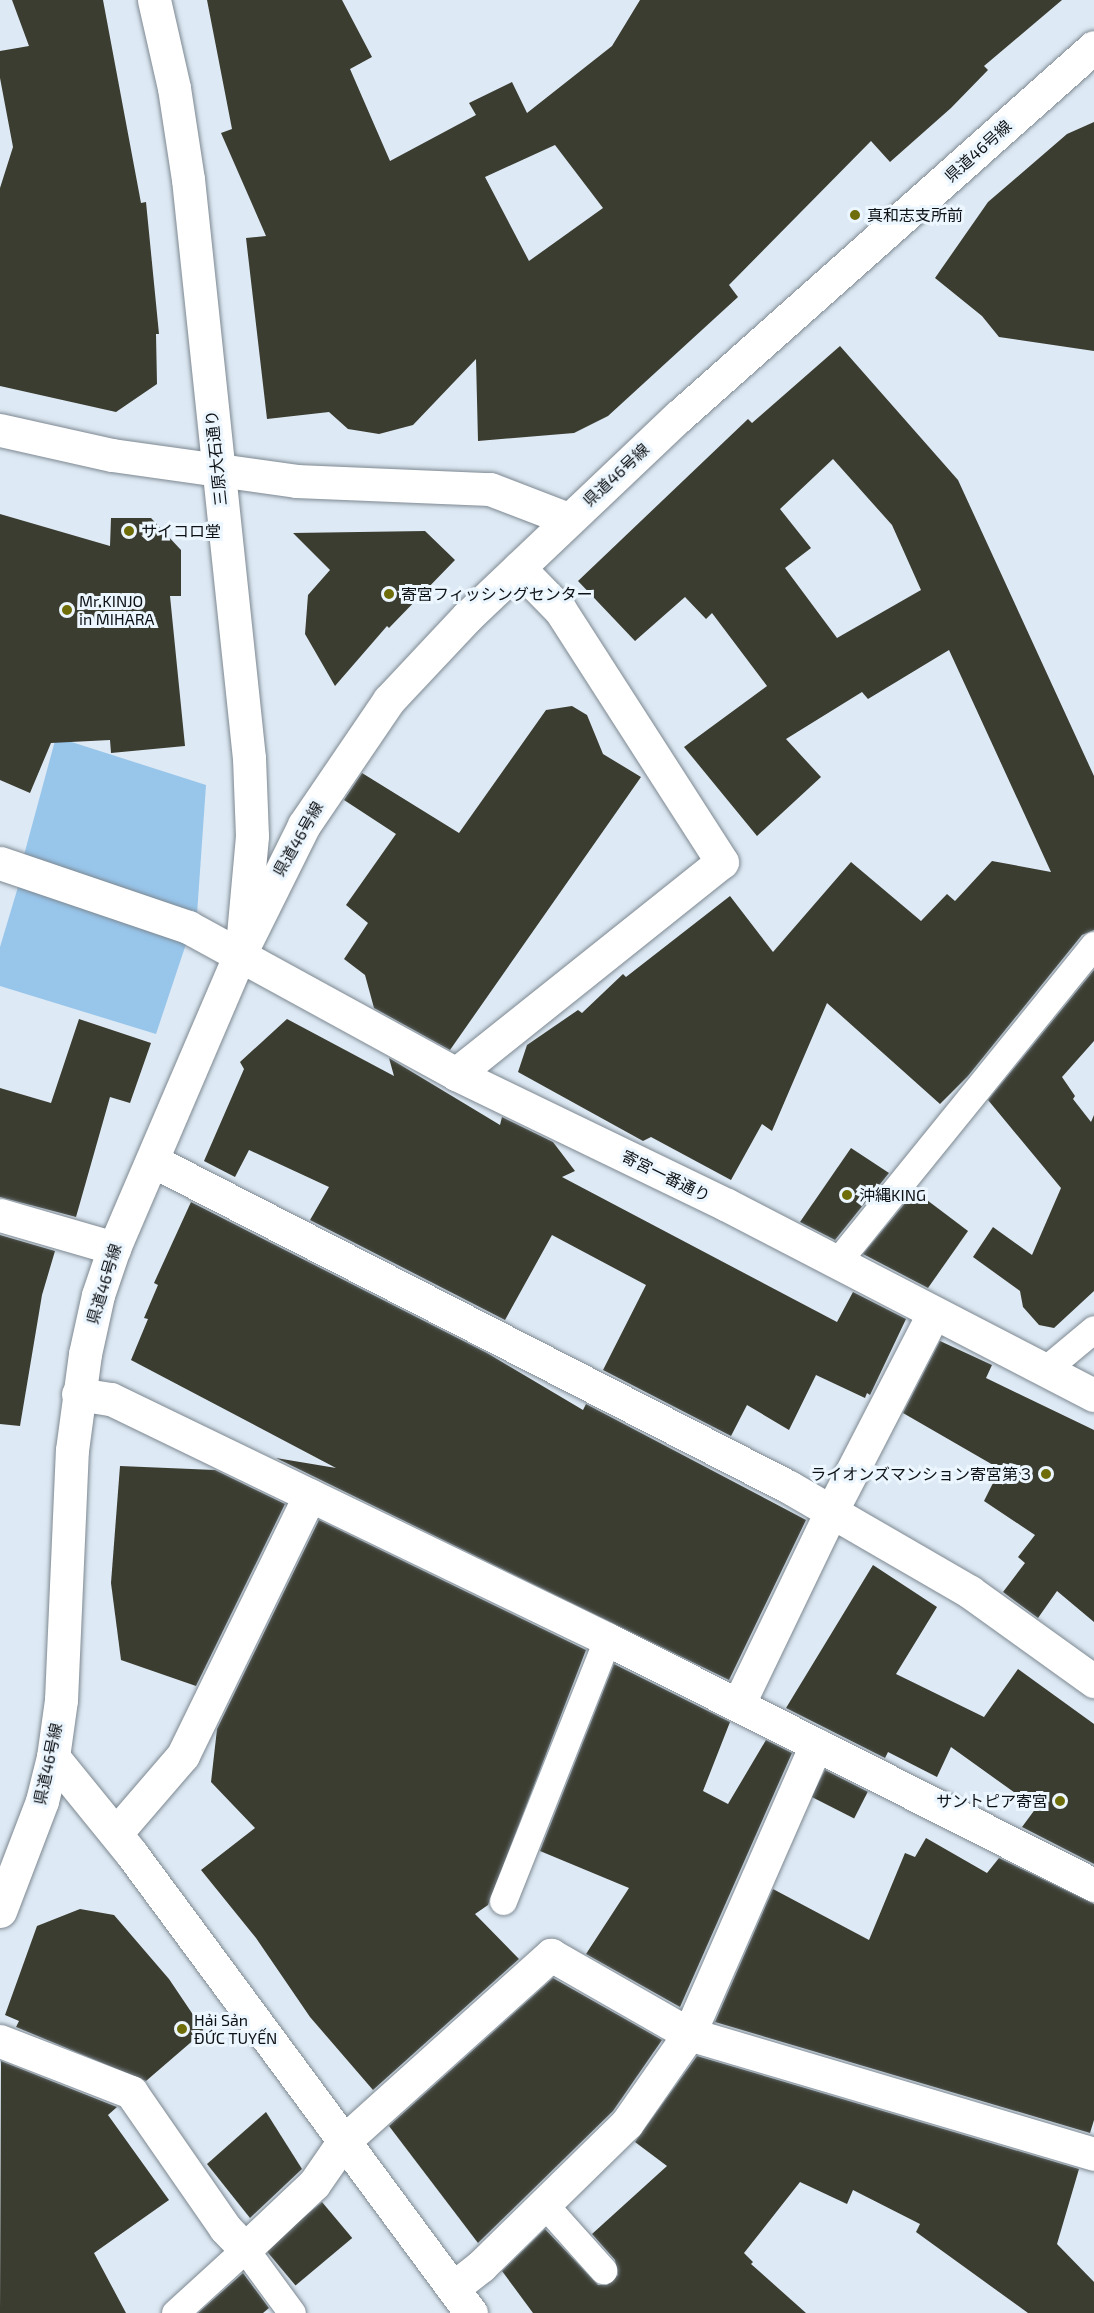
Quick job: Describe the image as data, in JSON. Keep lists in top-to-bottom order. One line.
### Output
{"streets":{"street":["県道46号線","三原大石通り","寄宮一番通り"]},"crossings":[["県道46号線","三原大石通り"],["県道46号線","寄宮一番通り"],["三原大石通り","寄宮一番通り"]],"places":["真和志支所前","サイコロ堂","寄宮フィッシングセンター","Mr.KINJO in MIHARA","沖縄KING","ライオンズマンション寄宮第３","サントピア寄宮","Hải Sản ĐỨC TUYẾN"]}
